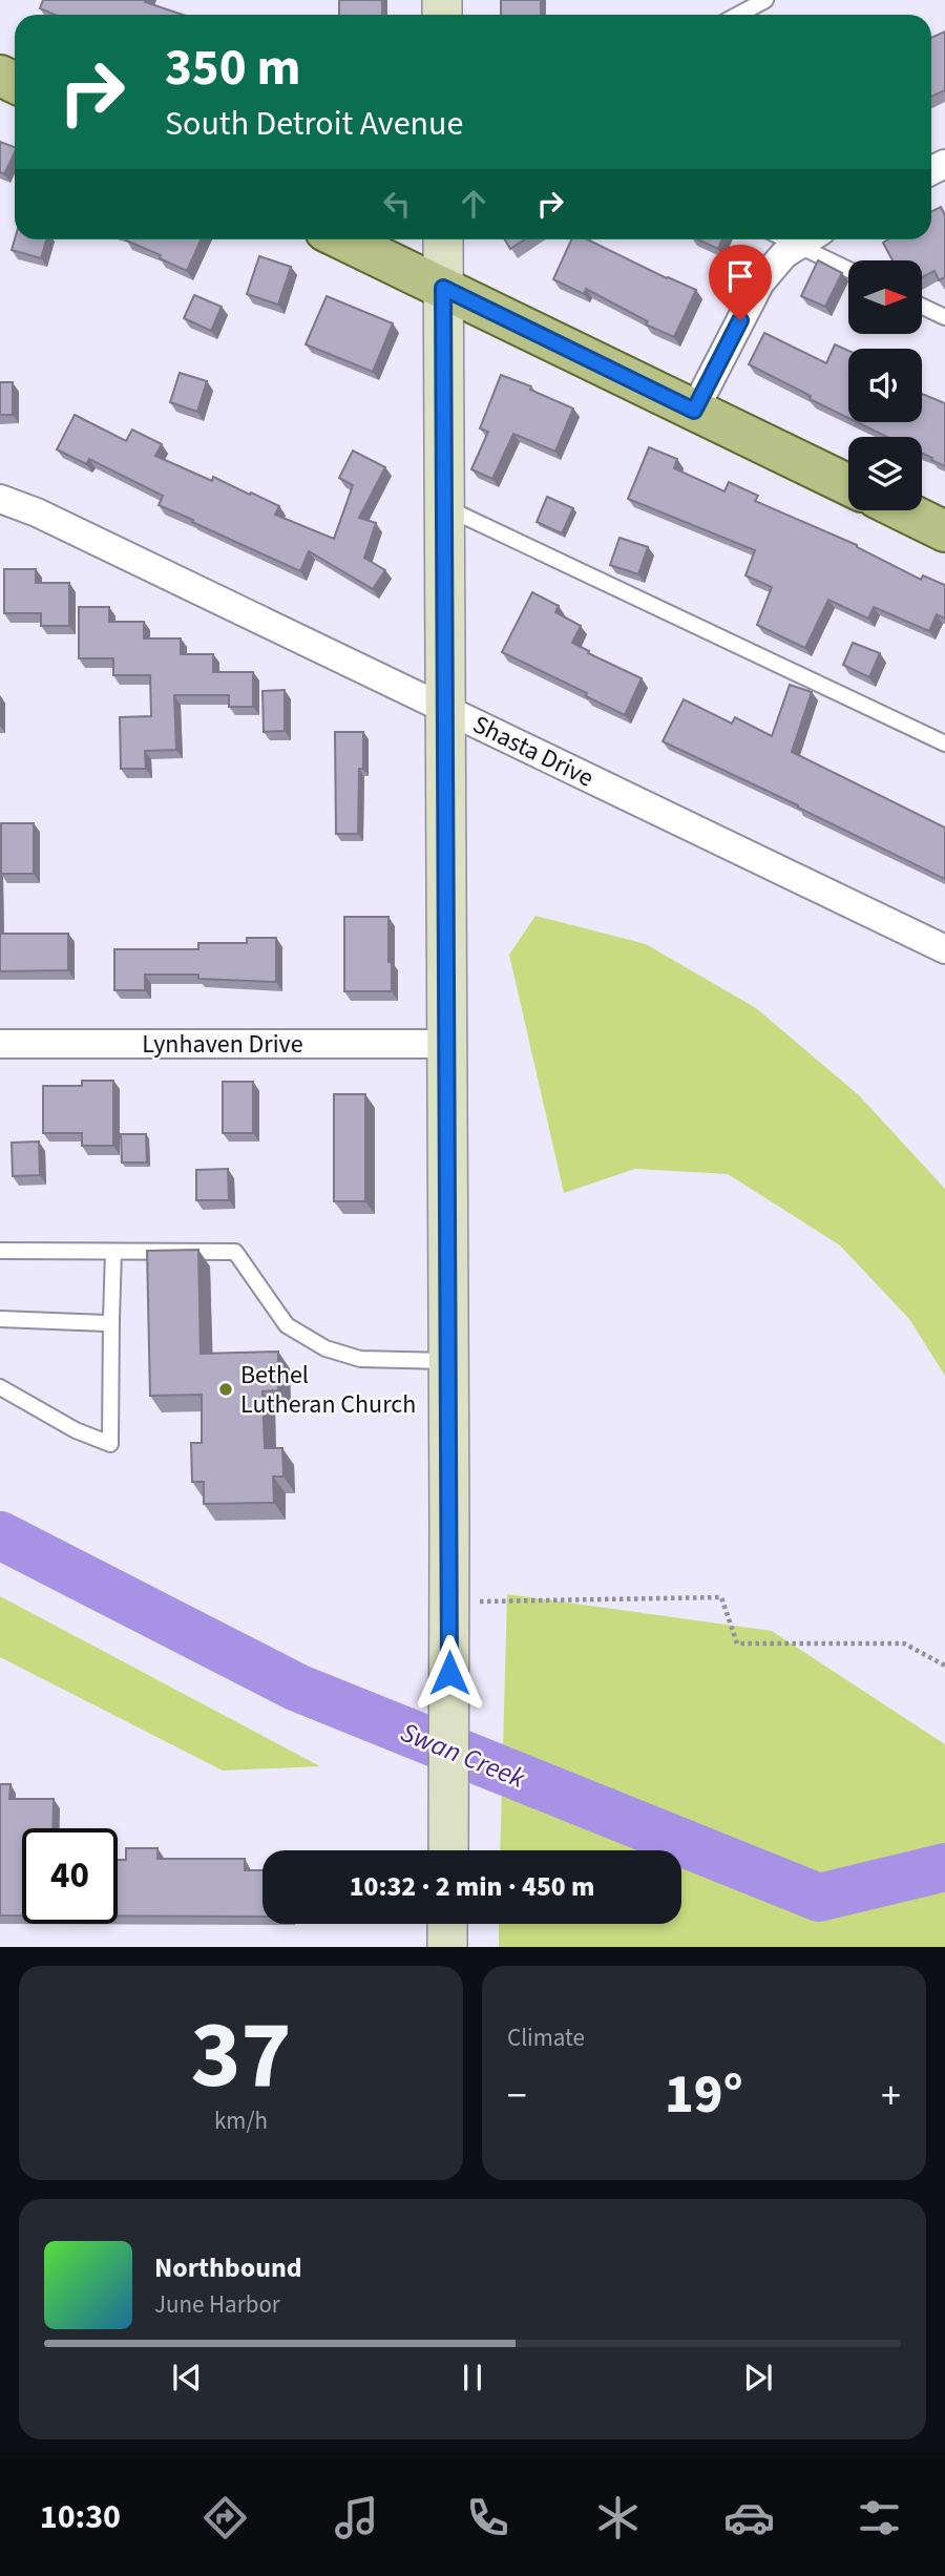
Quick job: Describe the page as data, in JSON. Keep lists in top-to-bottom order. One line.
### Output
{"streets":{"street":["Shasta Drive","Lynhaven Drive"]},"water":["Swan Creek"],"places":["Bethel Lutheran Church"],"north":"right","page":{"turn":["350 m","South Detroit Avenue"],"limit":"40","trip":"10:32 · 2 min · 450 m","tile":[["37","km/h"],"Climate"],"heat":["−","19°","+"],"song":["Northbound","June Harbor"],"tabs":"10:30"}}
